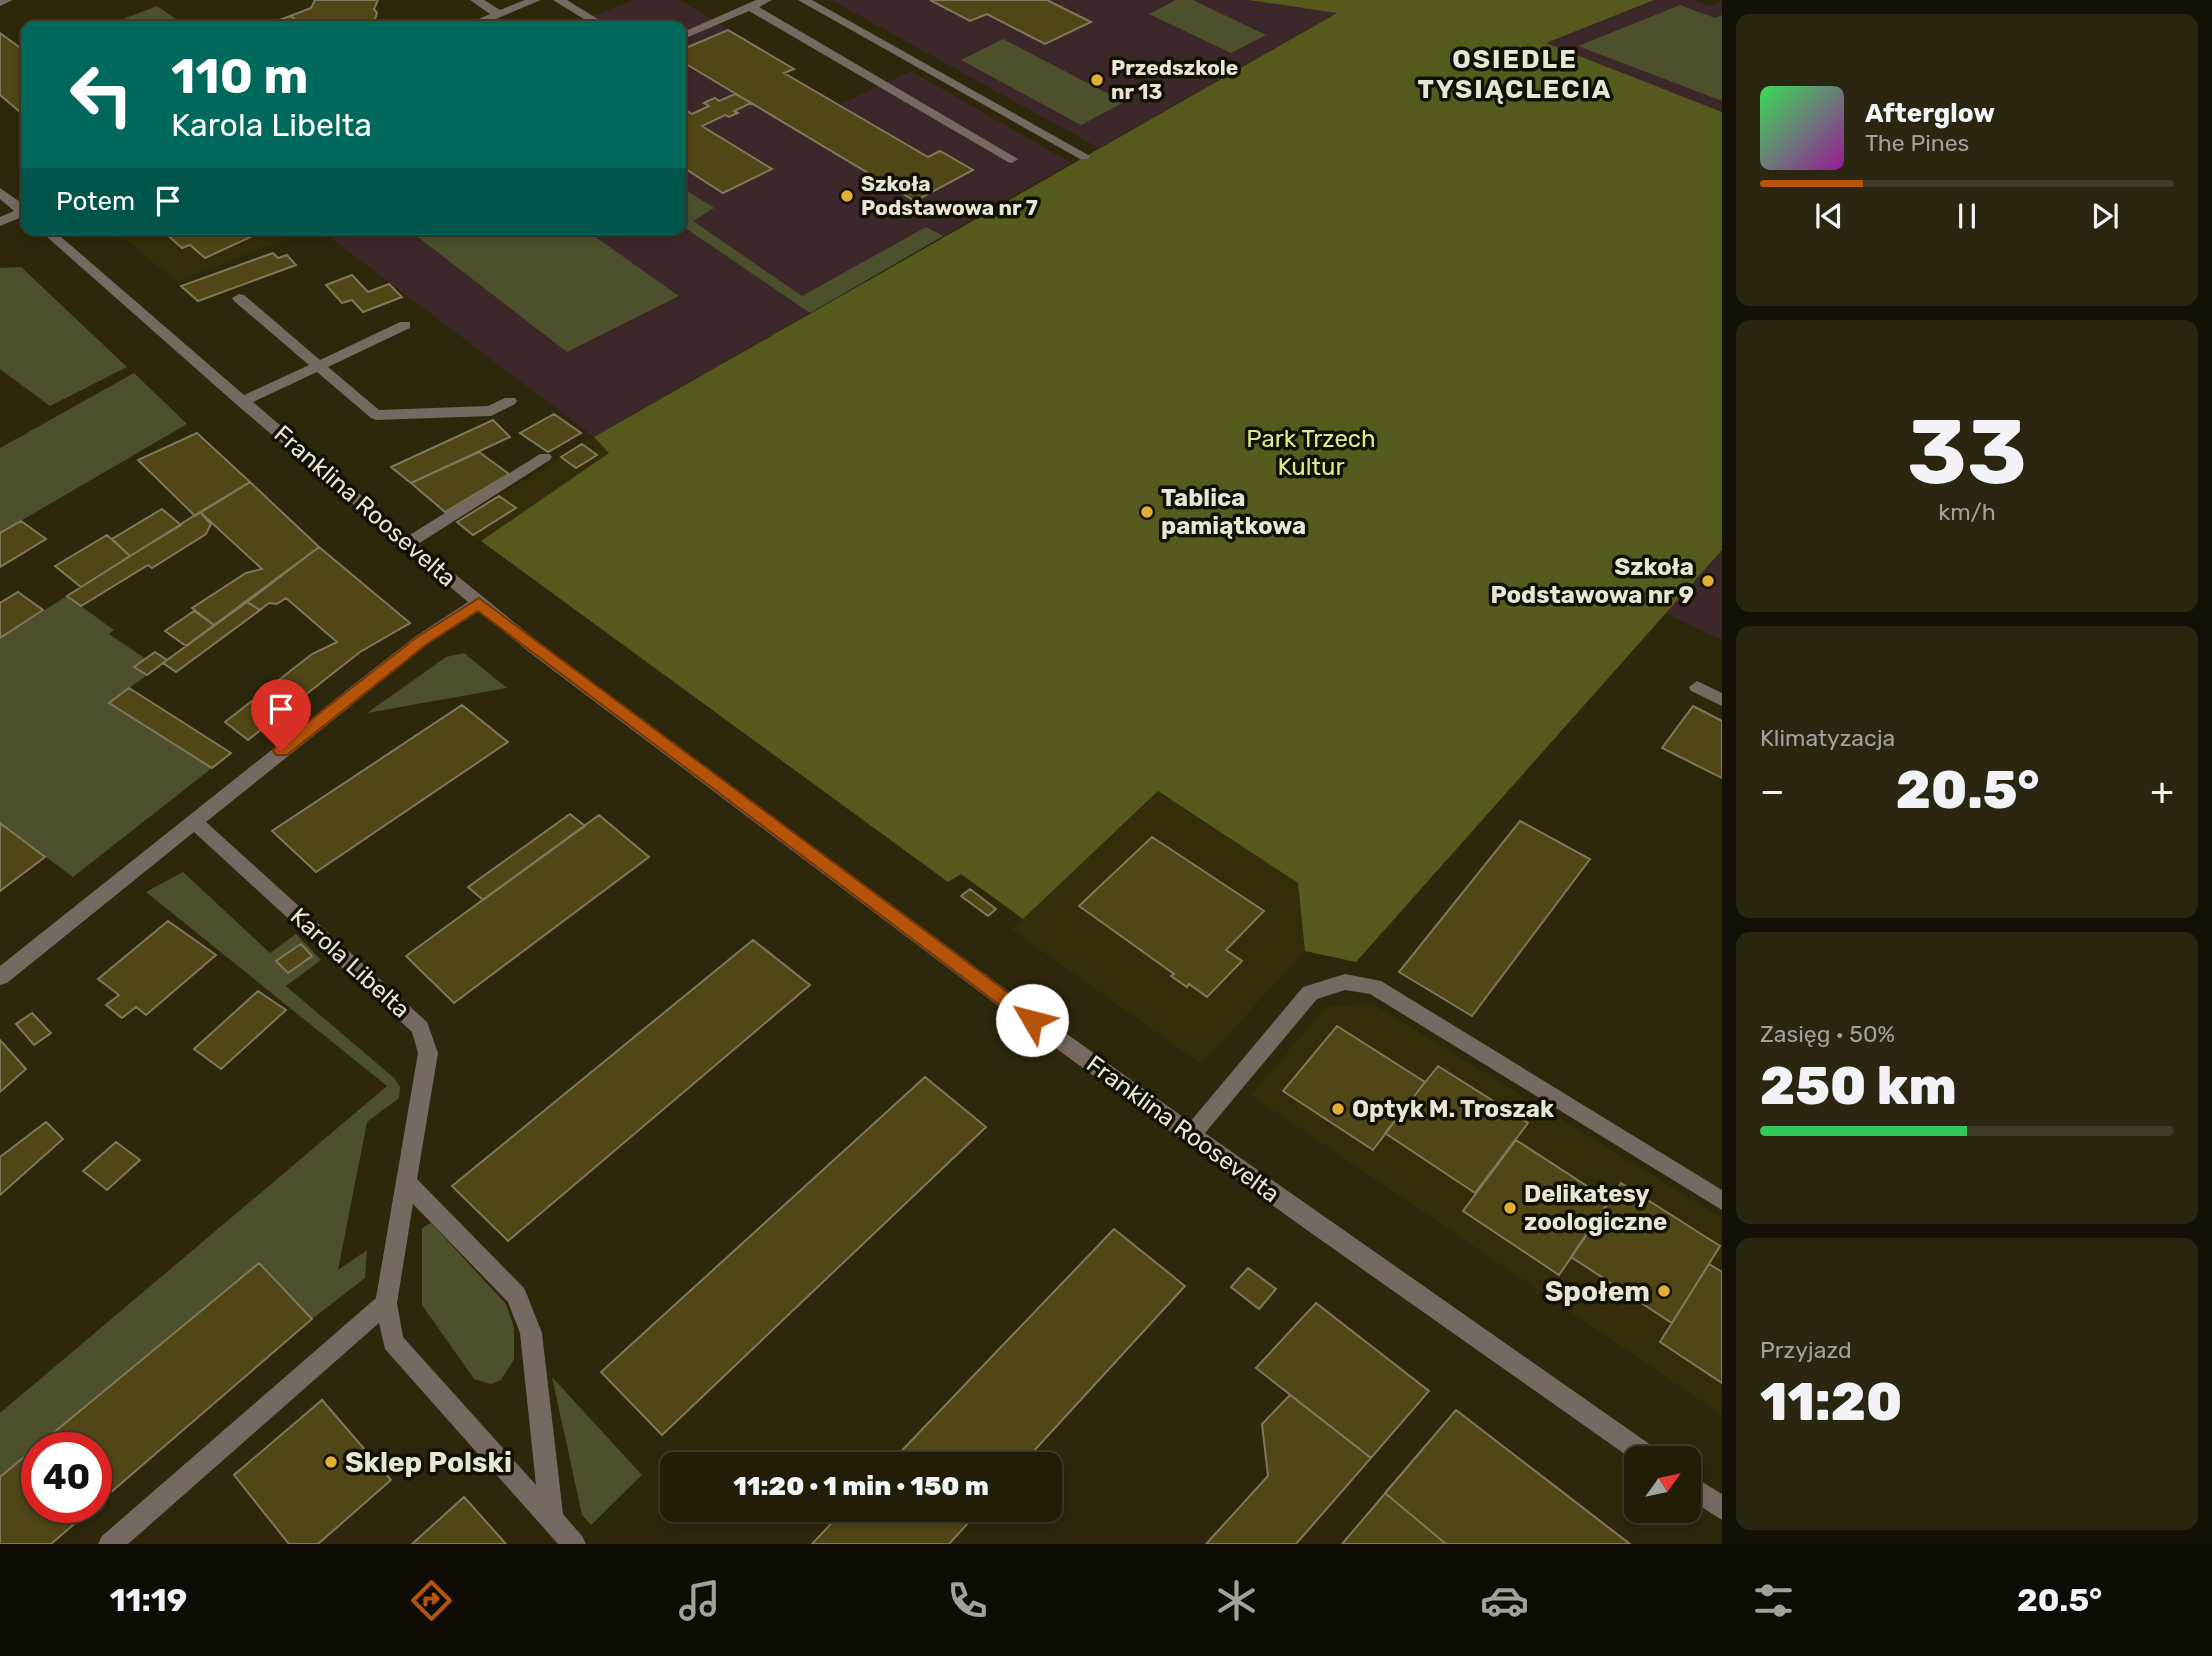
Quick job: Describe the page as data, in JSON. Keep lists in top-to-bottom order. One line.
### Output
{"streets":{"street":["Franklina Roosevelta","Karola Libelta"]},"districts":["OSIEDLE TYSIĄCLECIA"],"parks":["Park Trzech Kultur"],"places":["Przedszkole nr 13","Szkoła Podstawowa nr 7","Tablica pamiątkowa","Szkoła Podstawowa nr 9","Optyk M. Troszak","Delikatesy zoologiczne","Społem","Sklep Polski"],"north":"top right","page":{"turn":["110 m","Karola Libelta"],"song":["Afterglow","The Pines"],"then":"Potem","tile":[["33","km/h"],"Klimatyzacja",["Zasięg · 50%","250 km"],["Przyjazd","11:20"]],"heat":["−","20.5°","+"],"limit":"40","trip":"11:20 · 1 min · 150 m","tabs":["11:19","20.5°"]}}
